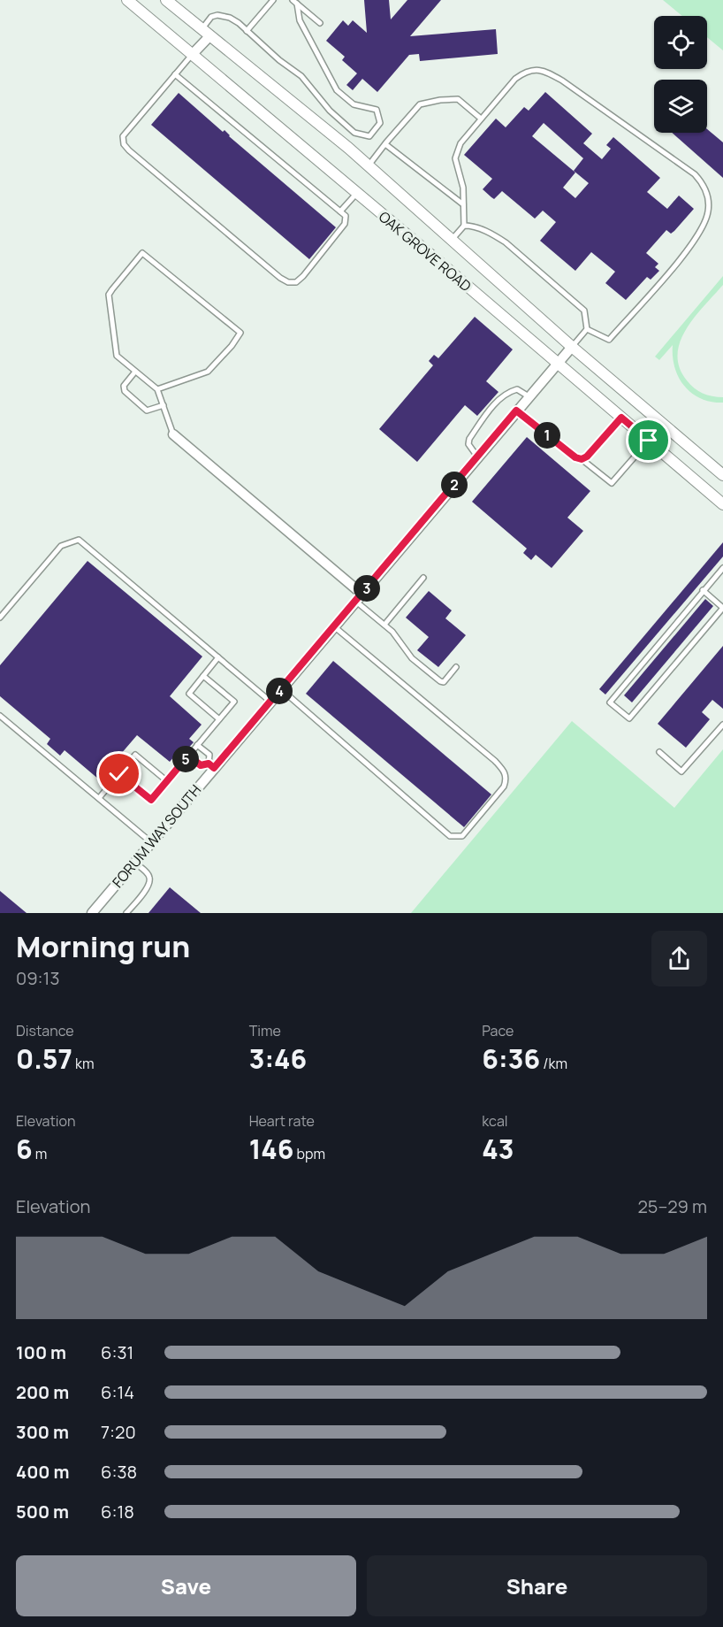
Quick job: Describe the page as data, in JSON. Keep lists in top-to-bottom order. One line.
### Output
{"streets":{"street":["OAK GROVE ROAD","FORUM WAY SOUTH"]},"crossings":[["OAK GROVE ROAD","FORUM WAY SOUTH"]],"page":{"pins":["1","2","3","4","5"],"heading":["Morning run","09:13"],"stats":[["Distance","0.57 km"],["Time","3:46"],["Pace","6:36 /km"],["Elevation","6 m"],["Heart rate","146 bpm"],["kcal","43"]],"chart":["Elevation","25–29 m"],"list":[{"name":"100 m","note":"6:31"},{"name":"200 m","note":"6:14"},{"name":"300 m","note":"7:20"},{"name":"400 m","note":"6:38"},{"name":"500 m","note":"6:18"}],"buttons":["Save","Share"]}}
